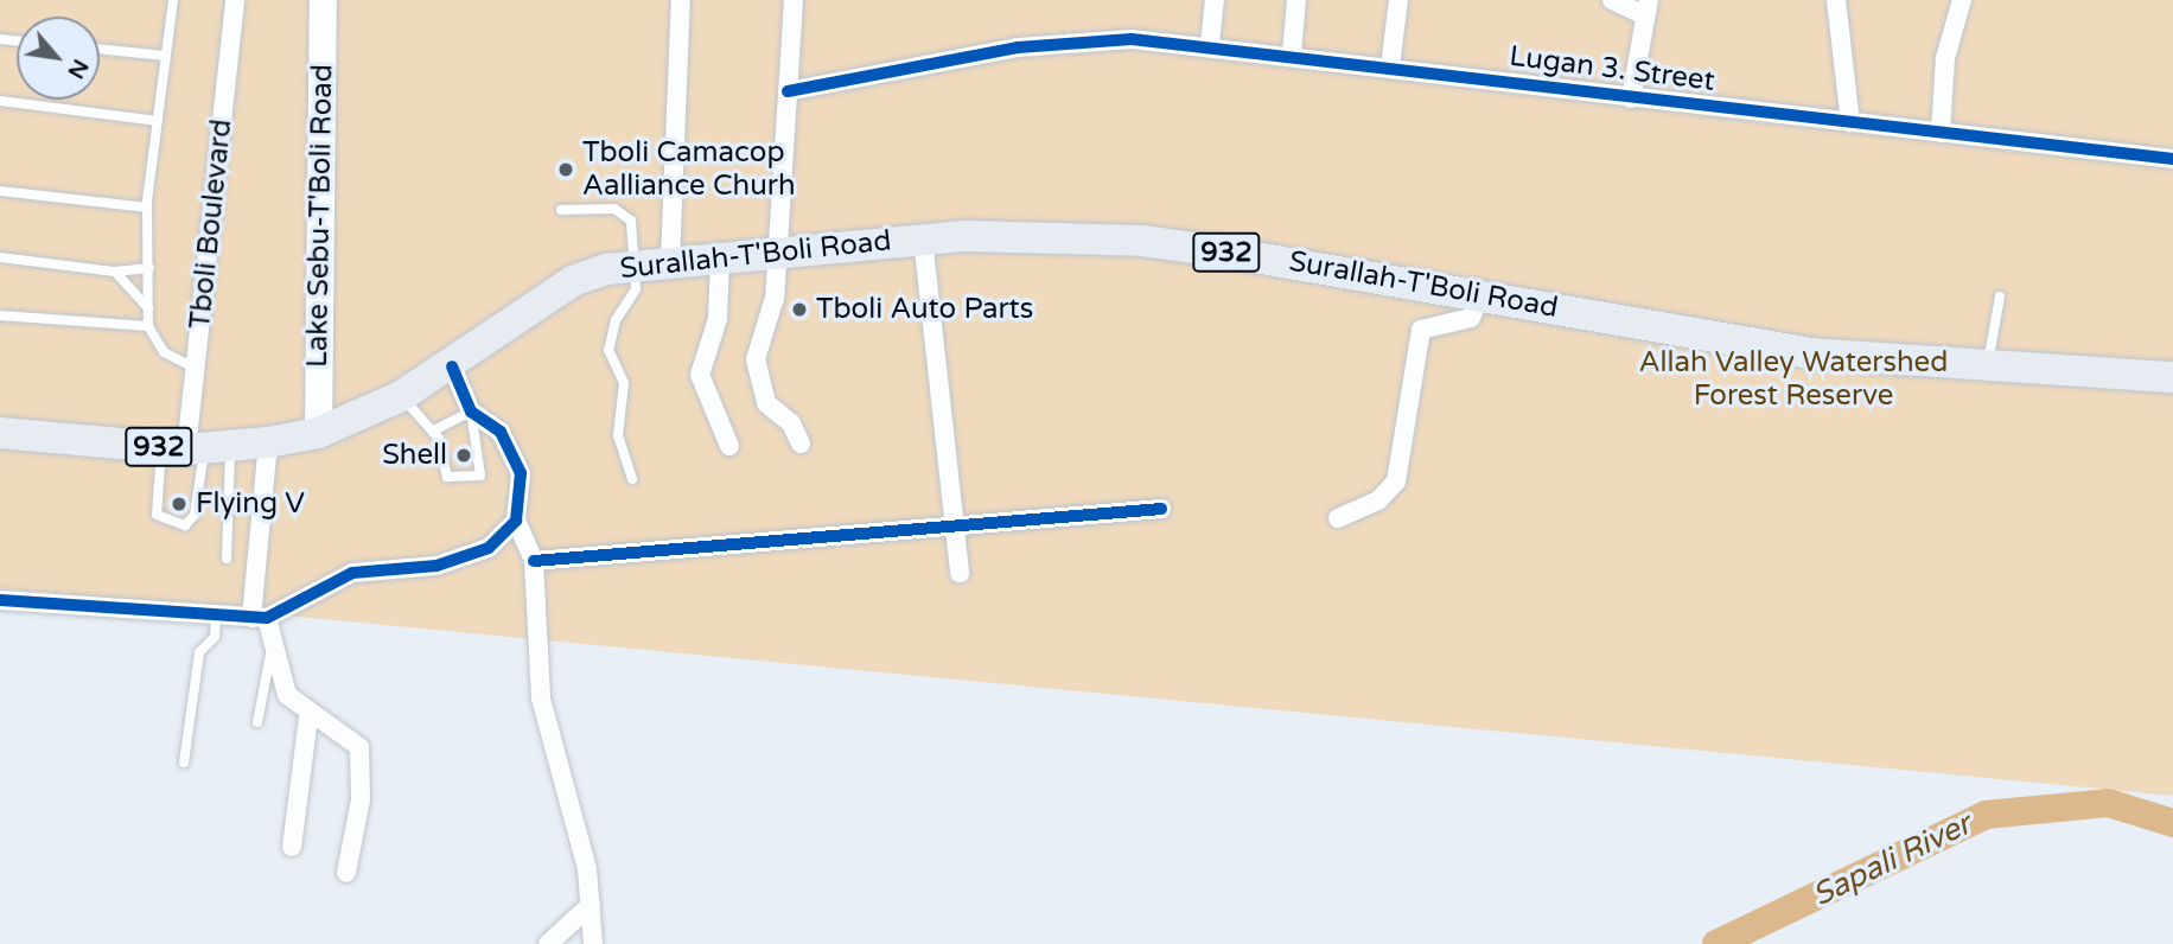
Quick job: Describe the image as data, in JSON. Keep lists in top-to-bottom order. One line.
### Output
{"streets":{"main road":["Lake Sebu-T'Boli Road","932","Surallah-T'Boli Road"],"street":["Lugan 3. Street","Tboli Boulevard"]},"crossings":[["Lake Sebu-T'Boli Road","932"],["Lake Sebu-T'Boli Road","Surallah-T'Boli Road"],["Tboli Boulevard","932"],["932","Surallah-T'Boli Road"]],"water":["Sapali River"],"parks":["Allah Valley Watershed Forest Reserve"],"places":["Tboli Camacop Aalliance Churh","Tboli Auto Parts","Shell","Flying V"],"north":"bottom right"}
